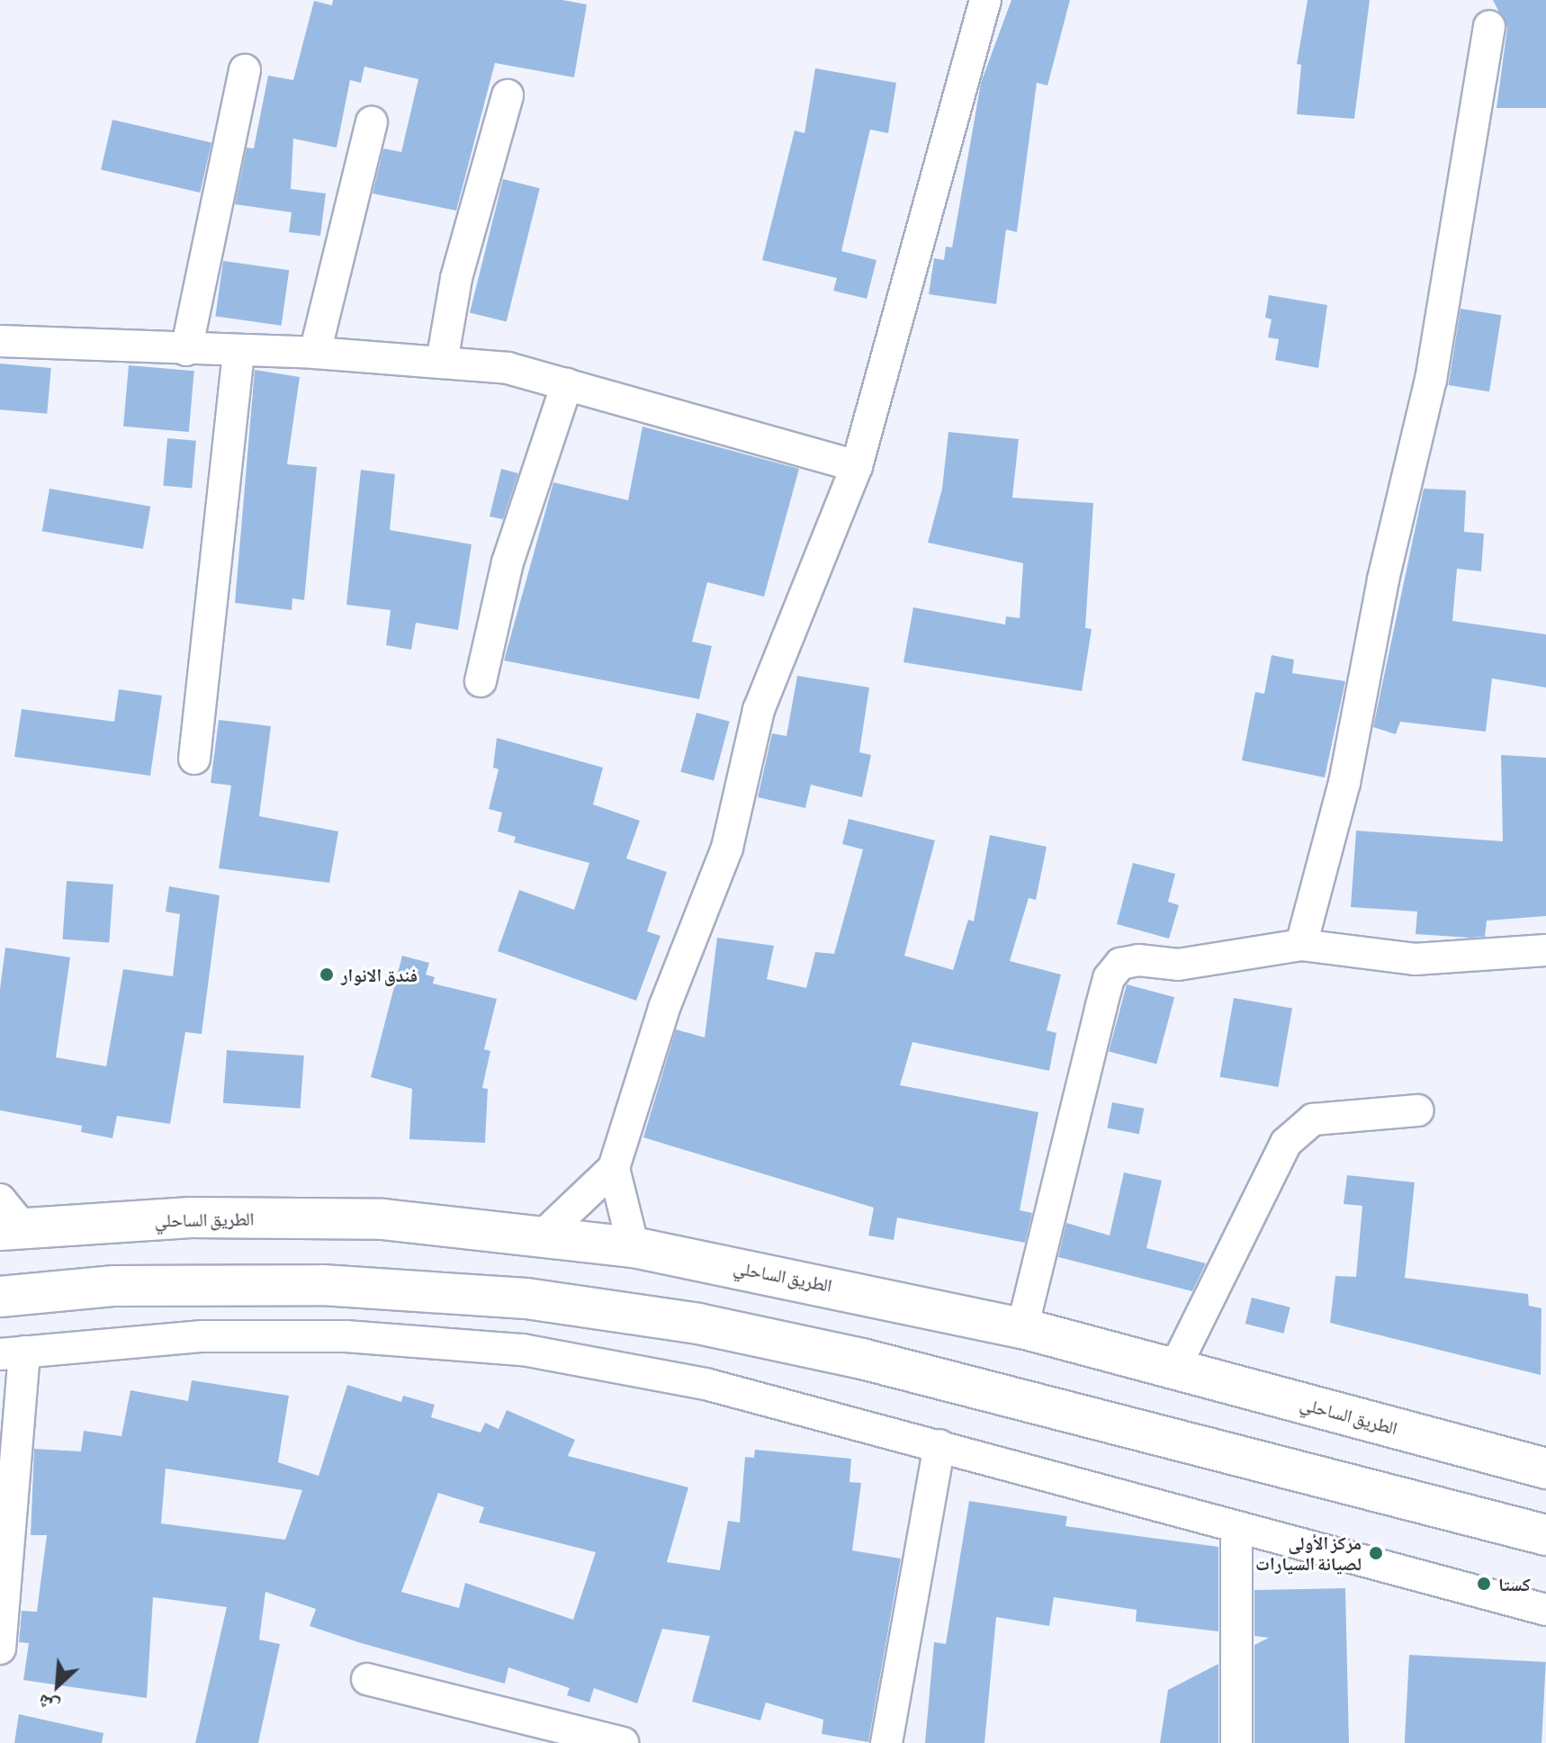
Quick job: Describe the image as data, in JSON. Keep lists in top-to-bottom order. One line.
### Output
{"streets":{"highway":["الطريق الساحلي"]},"places":["فندق الانوار","مركز الأولى لصيانة السيارات","كستا"],"north":"bottom left"}
